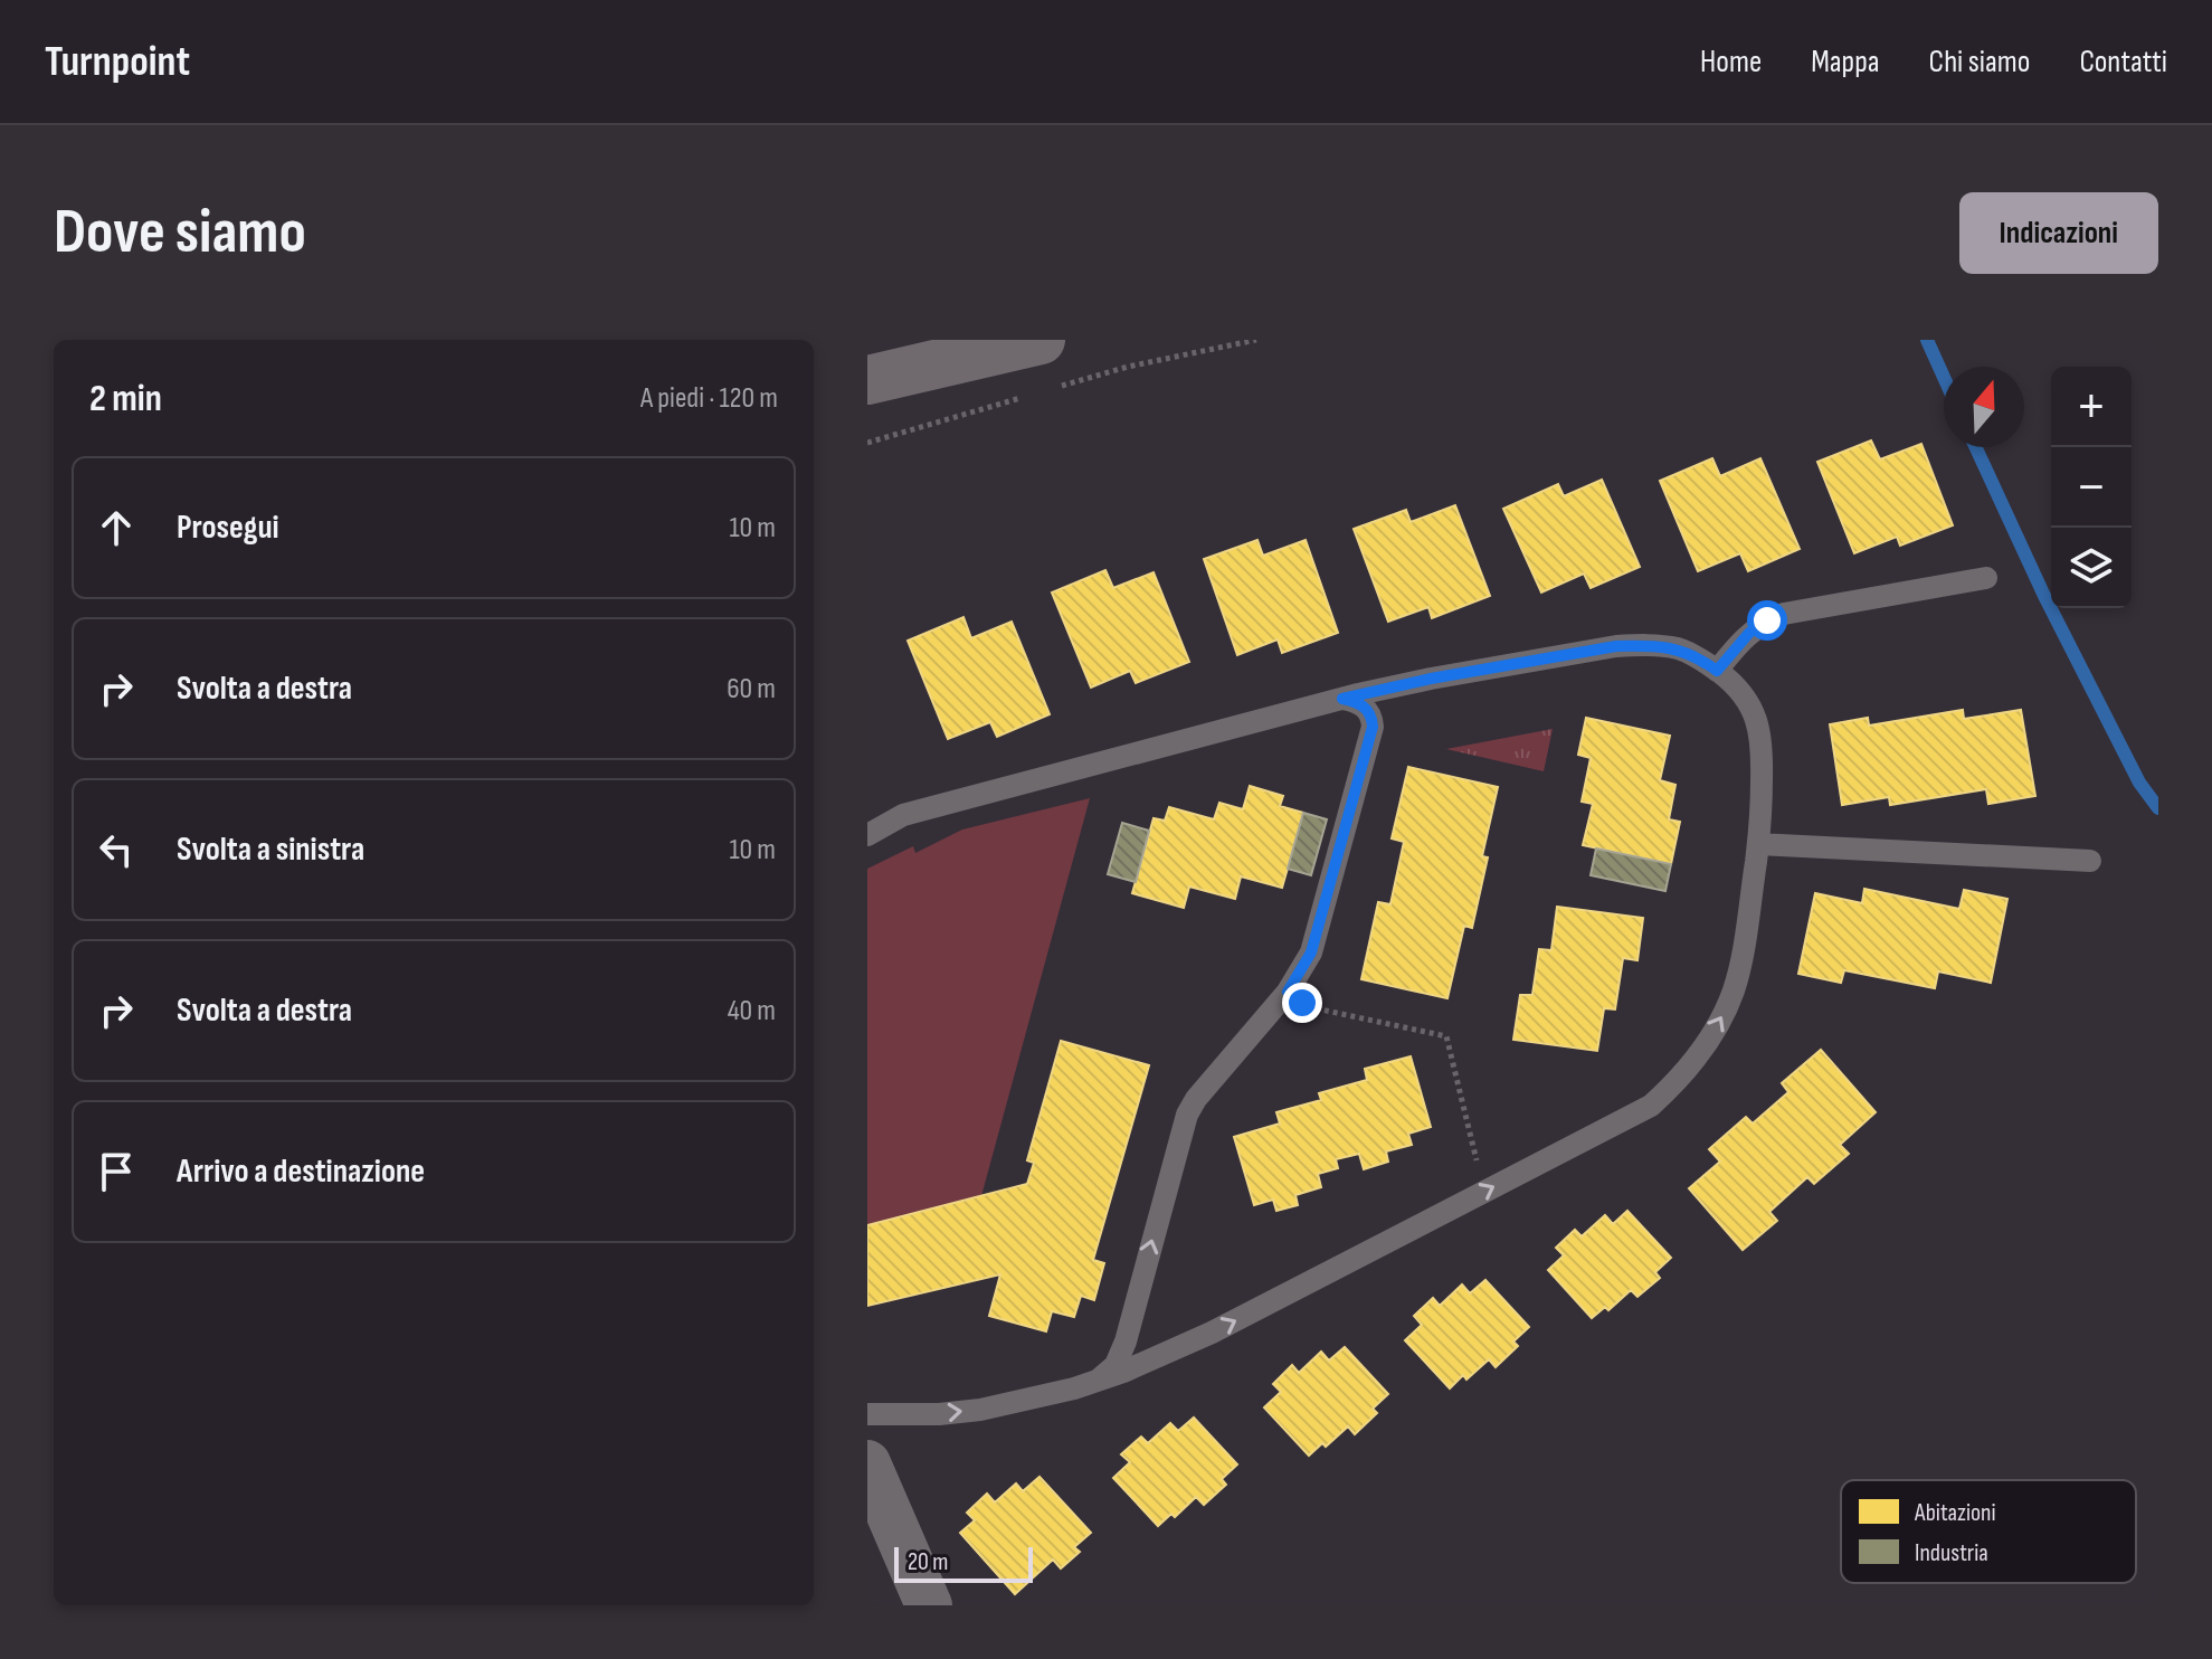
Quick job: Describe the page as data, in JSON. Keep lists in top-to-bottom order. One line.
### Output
{"legend":["Abitazioni","Industria"],"scale_bar":"20 m","north":"top","page":{"header":"Turnpoint","nav":["Home","Mappa","Chi siamo","Contatti"],"buttons":"Indicazioni","title":"Dove siamo","heading":["2 min","A piedi · 120 m"],"map_buttons":["+","−"],"list":[["Prosegui","10 m"],["Svolta a destra","60 m"],["Svolta a sinistra","10 m"],["Svolta a destra","40 m"],"Arrivo a destinazione"],"scale":"20 m"}}
